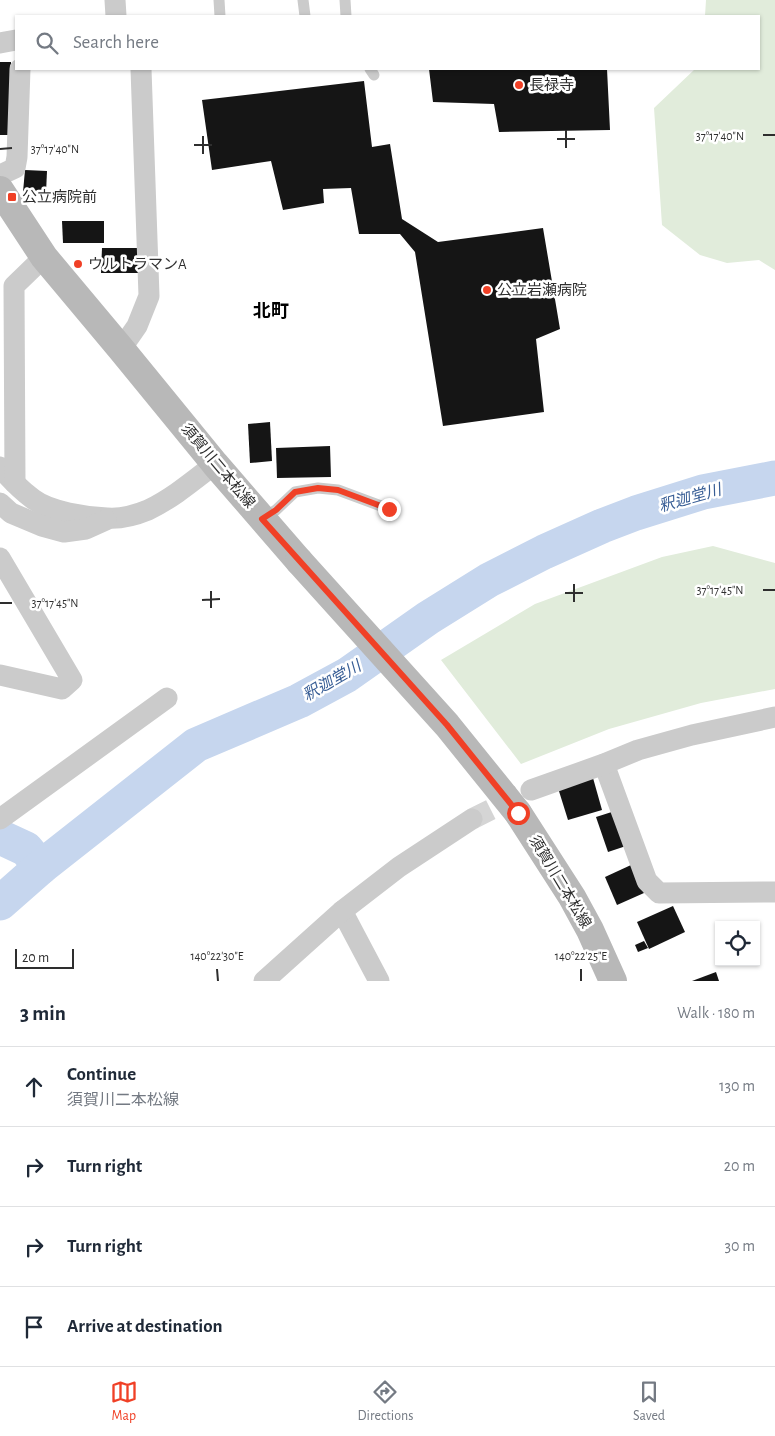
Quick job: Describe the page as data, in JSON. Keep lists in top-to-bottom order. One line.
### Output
{"streets":{"main road":["須賀川二本松線"]},"districts":["北町"],"water":["釈迦堂川"],"places":{"other":["長禄寺","ウルトラマンA","公立岩瀬病院"],"transit":["公立病院前"]},"scale_bar":"20 m","page":{"search":"Search here","scale":"20 m","heading":["3 min","Walk · 180 m"],"list":[["Continue","須賀川二本松線","130 m"],["Turn right","20 m"],["Turn right","30 m"],"Arrive at destination"],"nav":["Map","Directions","Saved"]},"coordinates":["37°17'40\"N","37°17'45\"N","140°22'30\"E","140°22'25\"E"]}
